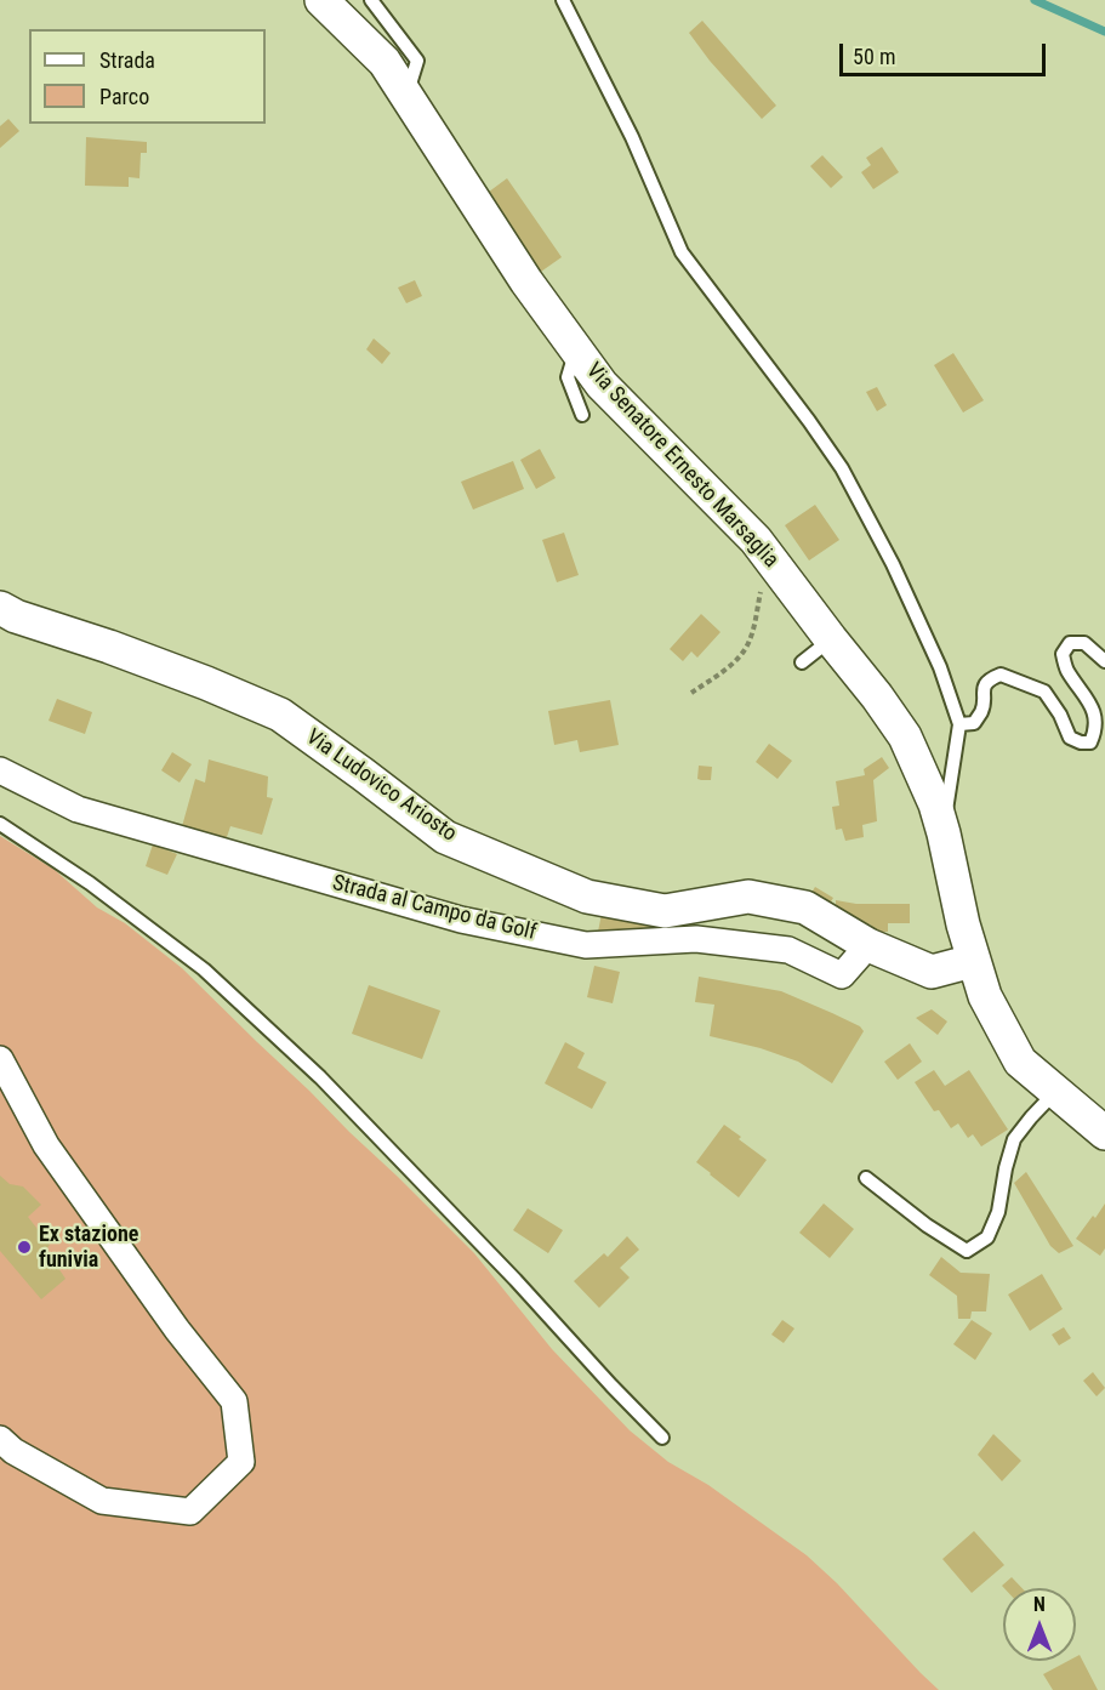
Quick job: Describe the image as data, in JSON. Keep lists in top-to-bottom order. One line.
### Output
{"streets":{"street":["Via Senatore Ernesto Marsaglia","Via Ludovico Ariosto","Strada al Campo da Golf"]},"crossings":[["Via Senatore Ernesto Marsaglia","Via Ludovico Ariosto"],["Via Ludovico Ariosto","Strada al Campo da Golf"]],"places":["Ex stazione funivia"],"legend":["Strada","Parco"],"scale_bar":"50 m","north":"top"}
